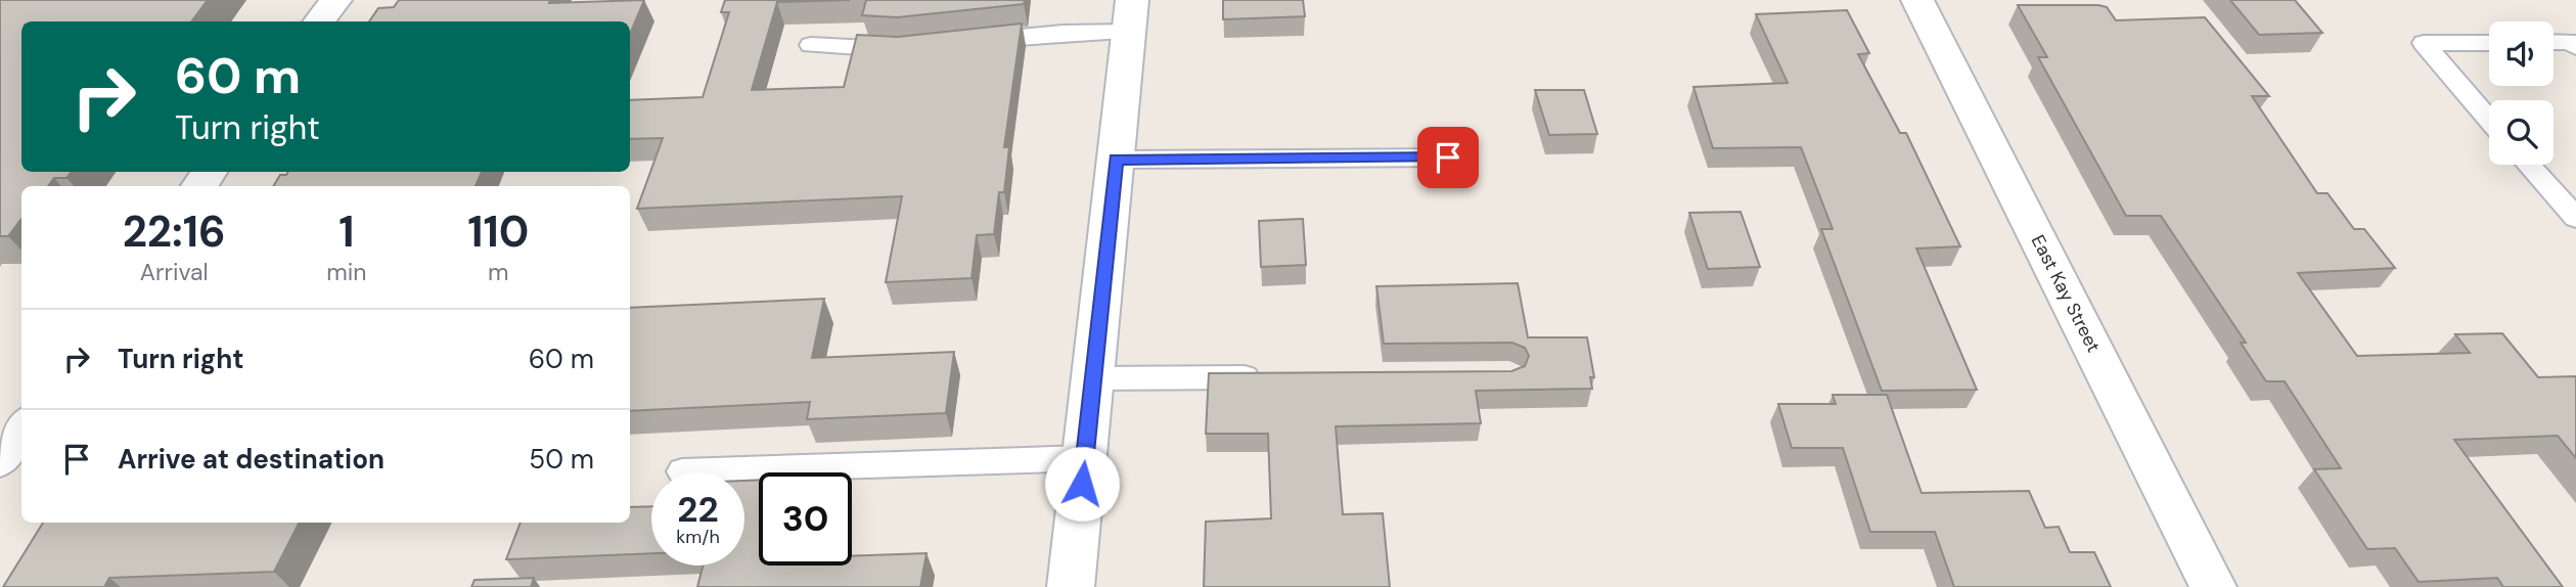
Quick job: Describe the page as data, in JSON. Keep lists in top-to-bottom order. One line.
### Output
{"streets":{"street":["East Kay Street"]},"page":{"turn":["60 m","Turn right"],"eta":["22:16","Arrival","1","min","110","m"],"list":[{"name":"Turn right","value":"60 m"},{"name":"Arrive at destination","value":"50 m"}],"speed":"22 km/h","limit":"30"}}
